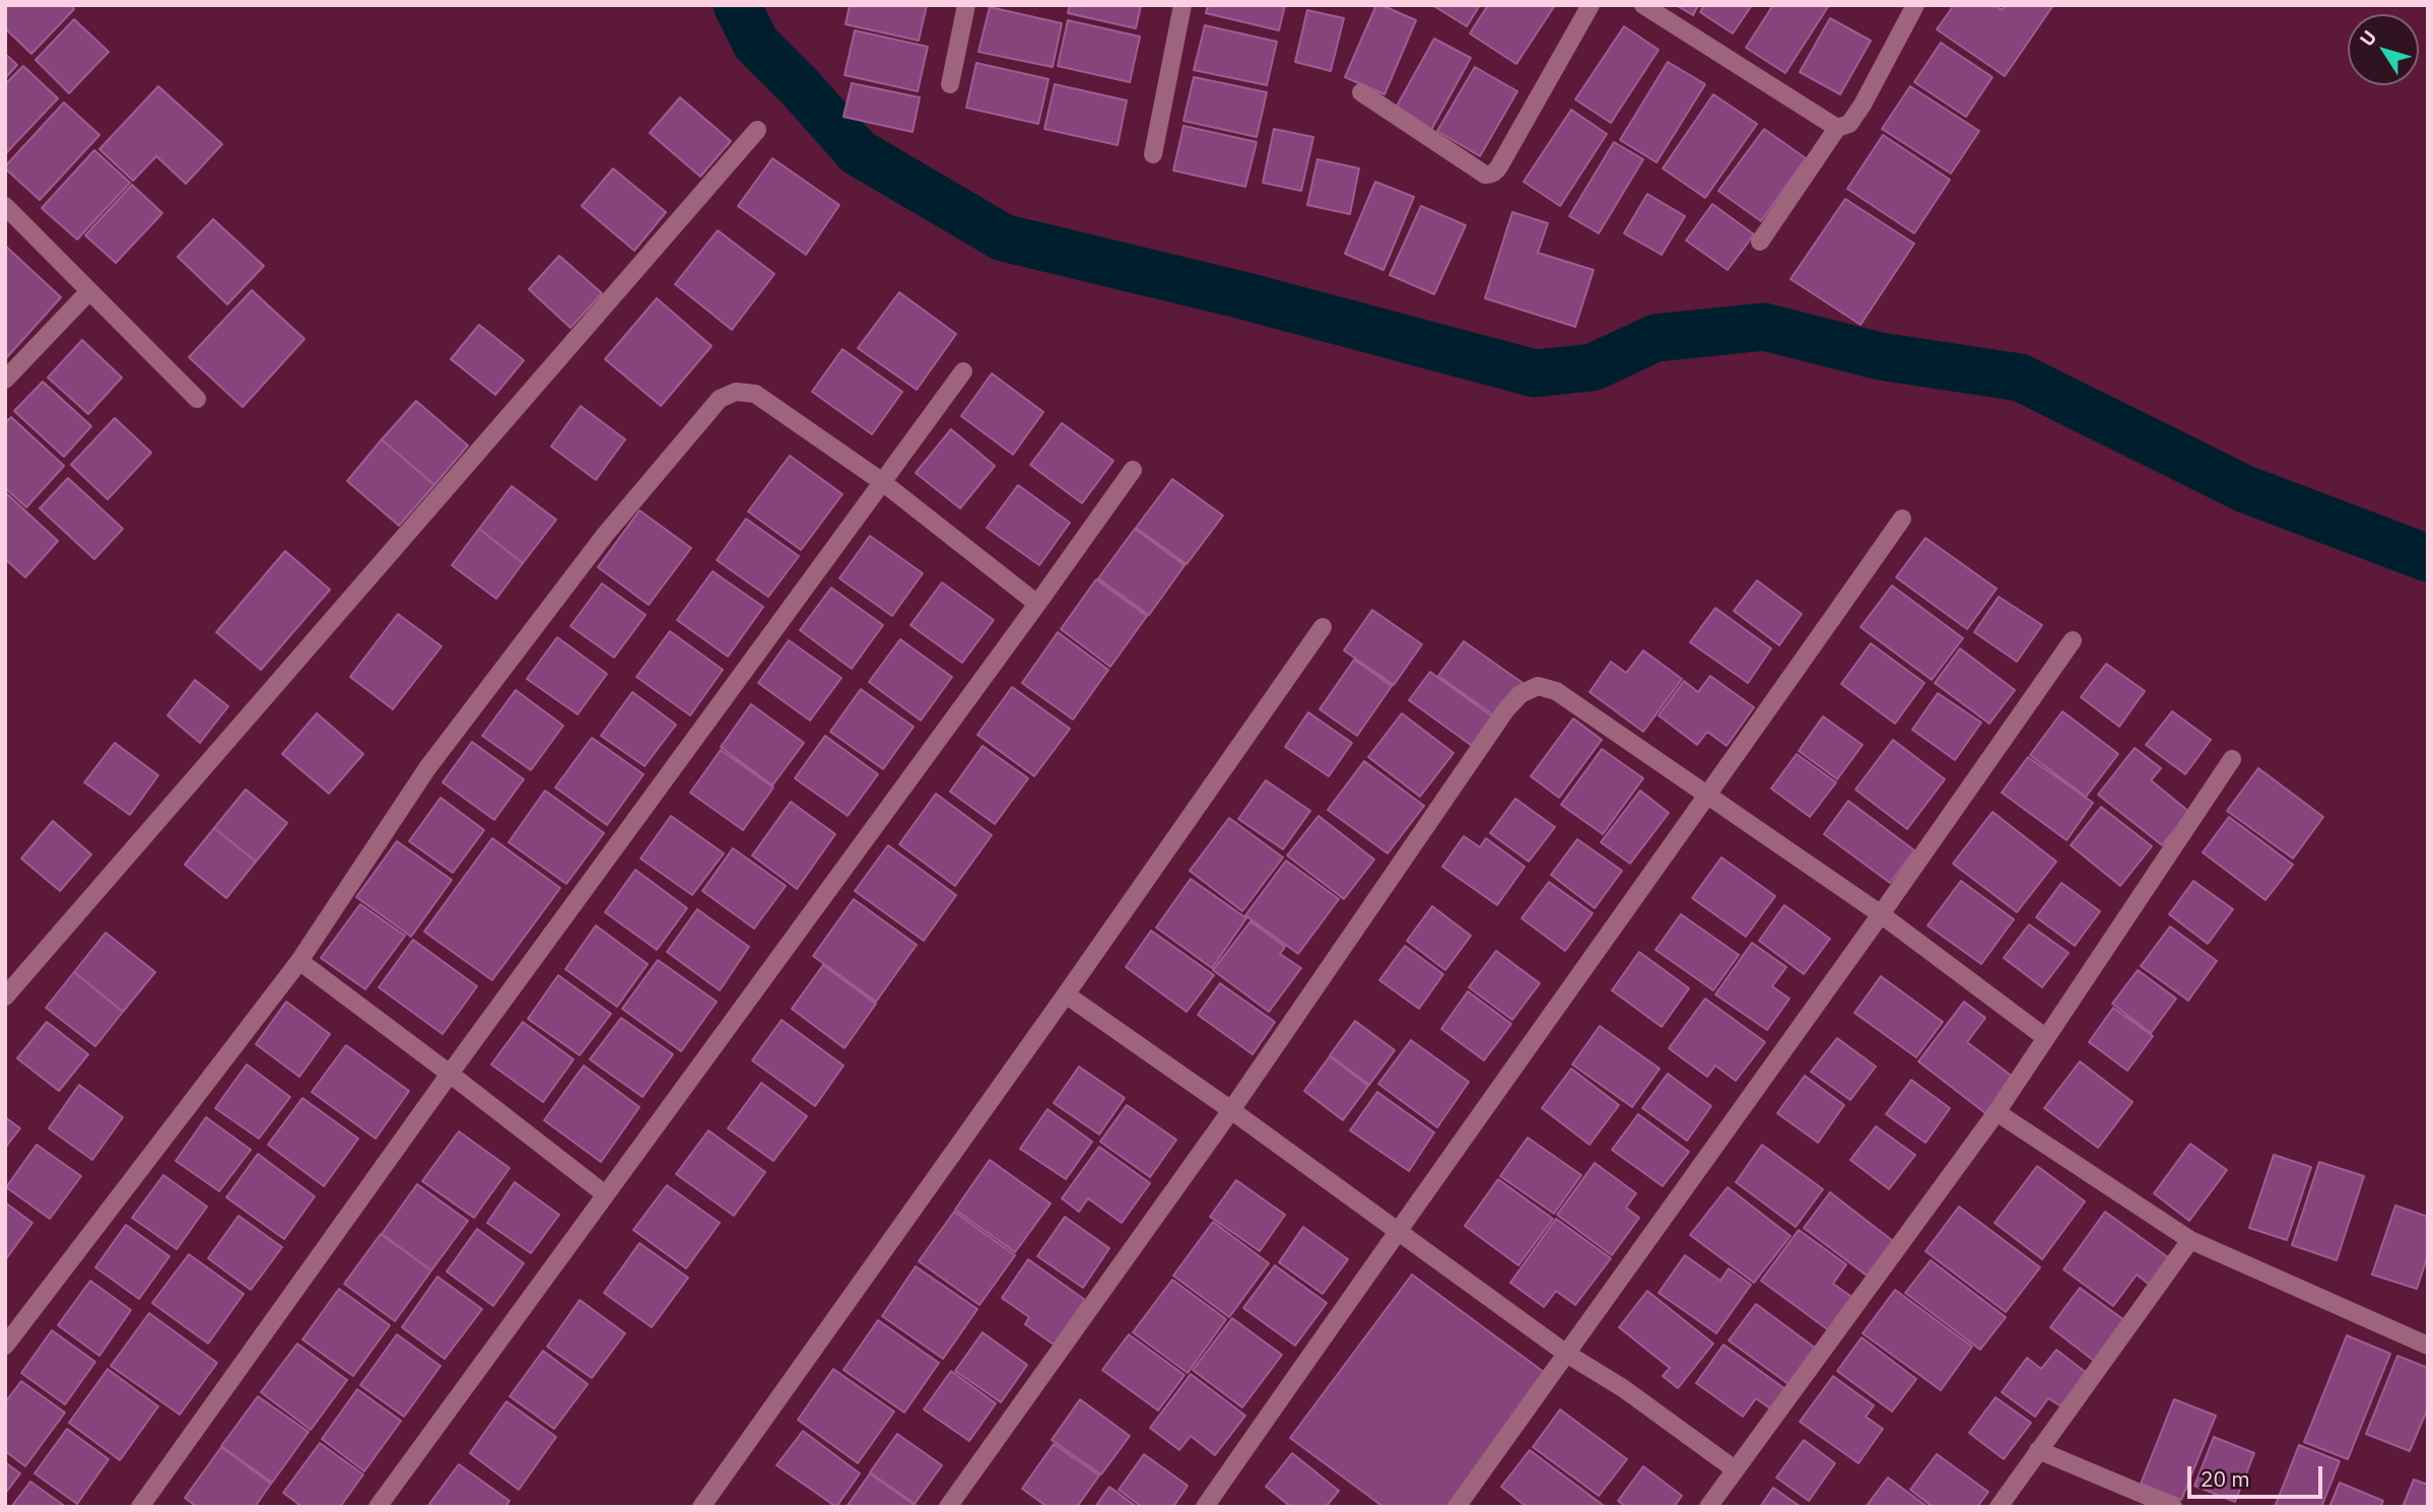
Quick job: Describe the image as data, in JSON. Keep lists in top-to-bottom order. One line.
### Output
{"scale_bar":"20 m","north":"top left"}
